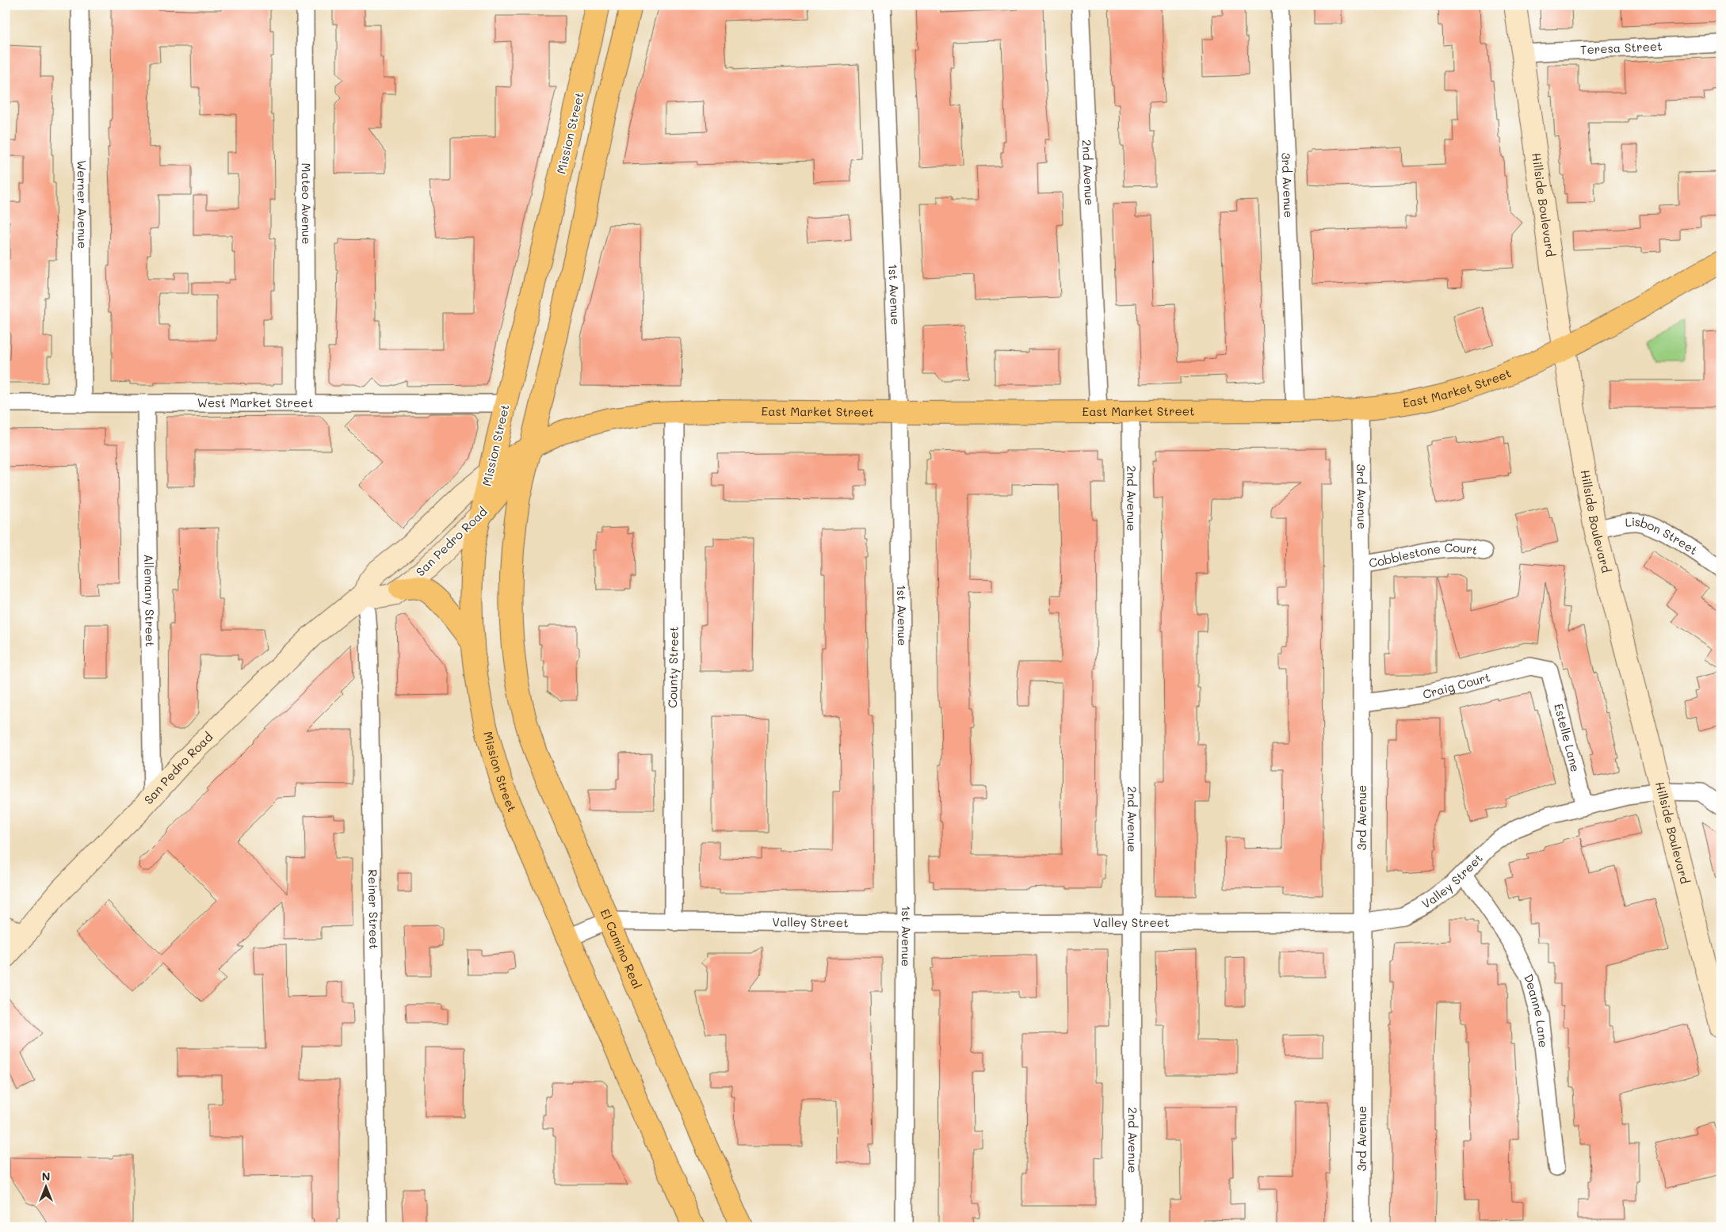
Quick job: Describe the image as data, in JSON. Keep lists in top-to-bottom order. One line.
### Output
{"streets":{"main road":["Mission Street","Hillside Boulevard","East Market Street","San Pedro Road","El Camino Real"],"street":["Teresa Street","2nd Avenue","3rd Avenue","Mateo Avenue","Werner Avenue","1st Avenue","West Market Street","Lisbon Street","Cobblestone Court","Allemany Street","County Street","Craig Court","Estelle Lane","Valley Street","Reiner Street","Deanne Lane"]},"crossings":[["Teresa Street","Hillside Boulevard"],["Mission Street","West Market Street"],["Mission Street","San Pedro Road"],["Mission Street","Valley Street"],["2nd Avenue","East Market Street"],["2nd Avenue","Valley Street"],["3rd Avenue","East Market Street"],["3rd Avenue","Cobblestone Court"],["3rd Avenue","Craig Court"],["3rd Avenue","Valley Street"],["Mateo Avenue","West Market Street"],["Werner Avenue","West Market Street"],["Hillside Boulevard","East Market Street"],["Hillside Boulevard","Lisbon Street"],["Hillside Boulevard","Valley Street"],["1st Avenue","East Market Street"],["1st Avenue","Valley Street"],["East Market Street","San Pedro Road"],["East Market Street","County Street"],["East Market Street","El Camino Real"],["West Market Street","Allemany Street"],["San Pedro Road","Allemany Street"],["San Pedro Road","Reiner Street"],["San Pedro Road","El Camino Real"],["County Street","Valley Street"],["Craig Court","Estelle Lane"],["Estelle Lane","Valley Street"],["Valley Street","El Camino Real"],["Valley Street","Deanne Lane"]],"north":"top"}
